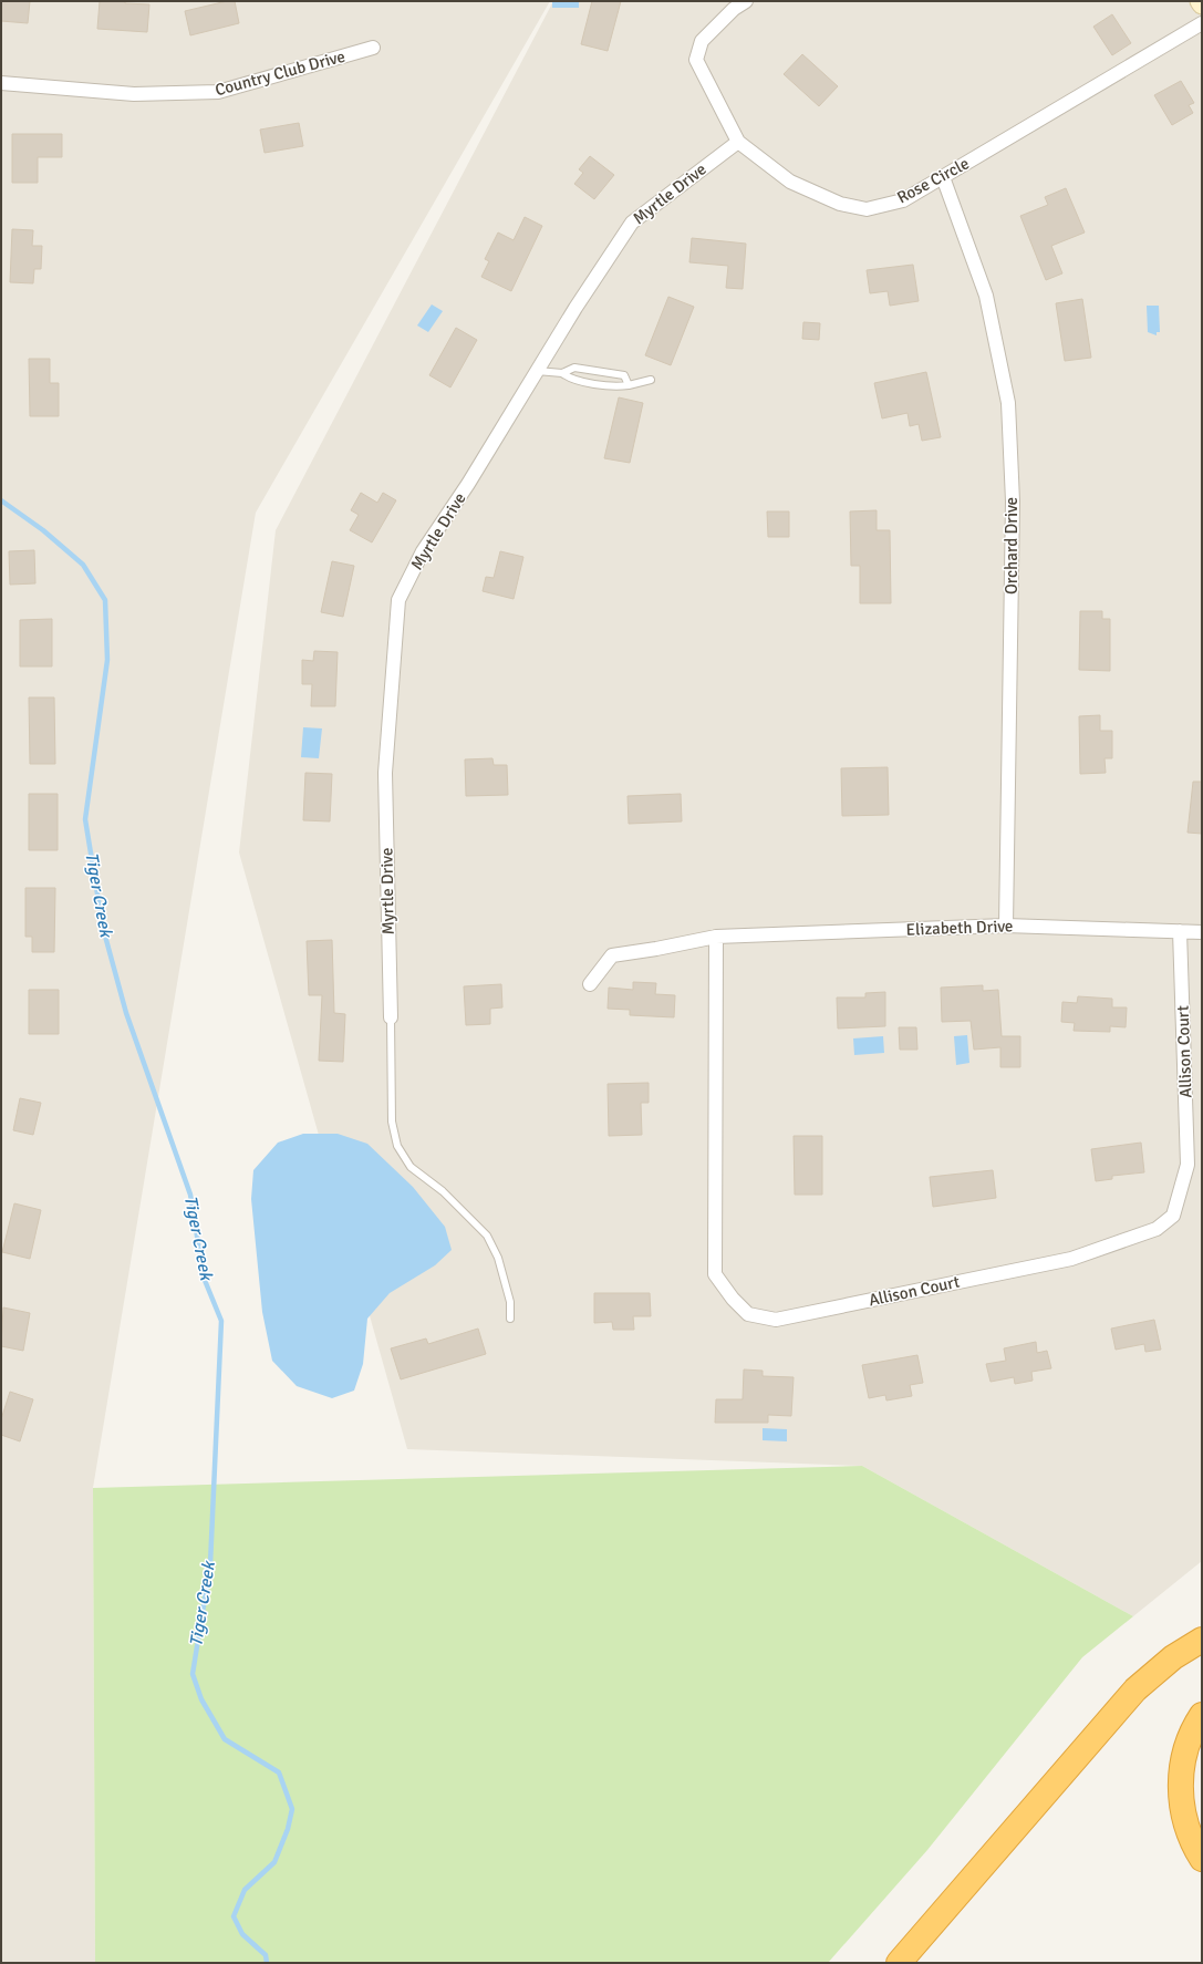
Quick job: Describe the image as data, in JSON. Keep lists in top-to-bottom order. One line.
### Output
{"streets":{"street":["Country Club Drive","Rose Circle","Myrtle Drive","Orchard Drive","Elizabeth Drive","Allison Court"]},"crossings":[["Rose Circle","Myrtle Drive"],["Rose Circle","Orchard Drive"],["Orchard Drive","Elizabeth Drive"],["Elizabeth Drive","Allison Court"]],"water":["Tiger Creek"]}
